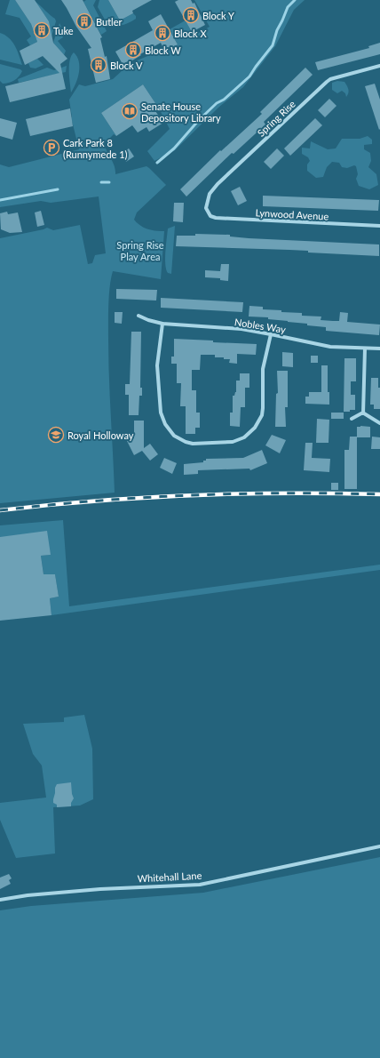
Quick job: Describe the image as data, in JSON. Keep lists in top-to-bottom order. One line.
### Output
{"streets":{"street":["Spring Rise","Lynwood Avenue","Nobles Way","Whitehall Lane"]},"crossings":[["Spring Rise","Lynwood Avenue"]],"parks":["Spring Rise Play Area"],"places":{"building":["Block Y","Butler","Tuke","Block X","Block W","Block V"],"library":["Senate House Depository Library"],"parking":["Cark Park 8 (Runnymede 1)"],"school or university":["Royal Holloway"]}}
